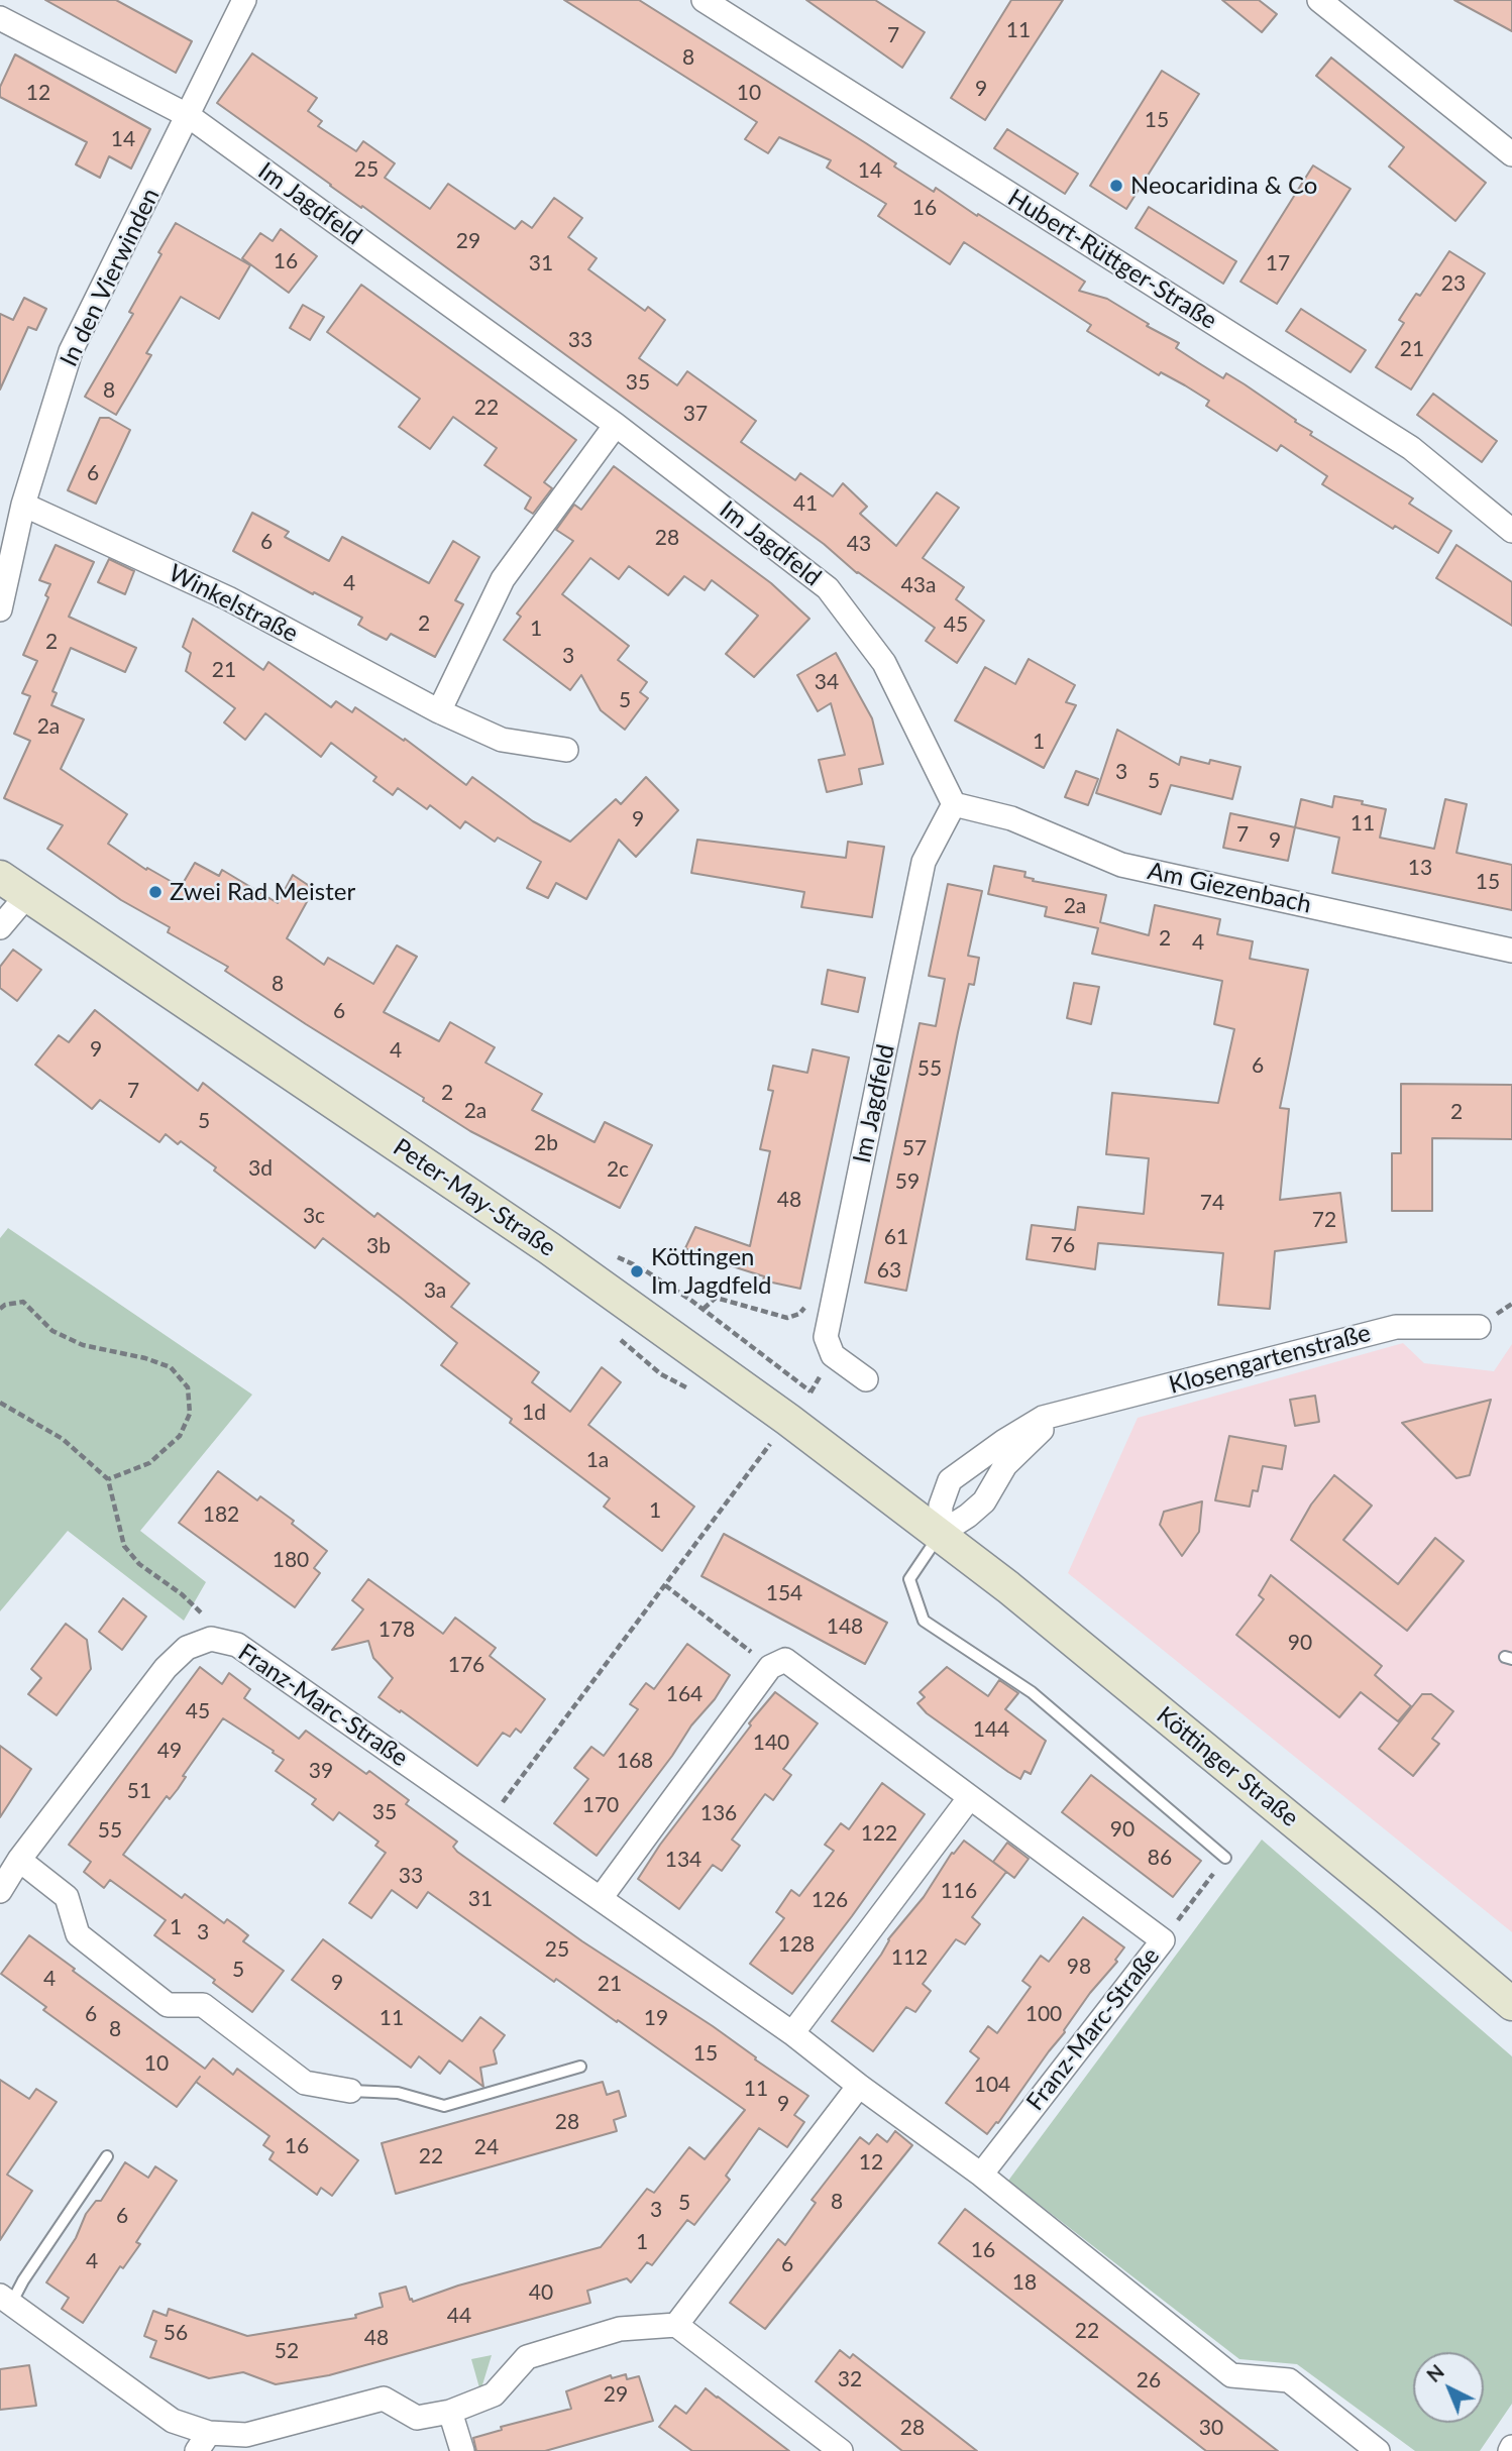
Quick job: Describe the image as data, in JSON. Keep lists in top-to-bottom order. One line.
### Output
{"streets":{"main road":["Peter-May-Straße","Köttinger Straße"],"street":["Im Jagdfeld","Hubert-Rüttger-Straße","In den Vierwinden","Winkelstraße","Am Giezenbach","Klosengartenstraße","Franz-Marc-Straße"]},"crossings":[["Im Jagdfeld","In den Vierwinden"],["Im Jagdfeld","Am Giezenbach"],["In den Vierwinden","Winkelstraße"],["Peter-May-Straße","Klosengartenstraße"],["Peter-May-Straße","Köttinger Straße"],["Klosengartenstraße","Köttinger Straße"]],"places":["Neocaridina & Co","Zwei Rad Meister","Köttingen Im Jagdfeld"],"house_numbers":["11","7","8","9","12","10","15","14","25","14","16","29","16","31","17","23","33","21","35","8","22","37","6","41","28","6","43","4","43a","2","45","1","2","3","21","34","5","2a","1","3","5","9","11","7","9","13","15","2a","2","4","8","6","9","4","6","55","7","2","2a","2","5","2b","57","3d","2c","59","48","74","3c","72","61","76","3b","63","3a","1d","1a","1","182","180","154","148","178","90","176","164","45","144","140","49","168","39","51","170","35","136","90","55","122","86","134","33","116","31","126","1","3","128","25","112","98","5","4","9","21","6","100","11","19","8","15","10","104","11","9","28","16","24","22","12","8","5","3","6","1","16","4","6","18","40","44","22","56","48","52","32","26","29","28","30"],"north":"top left"}
